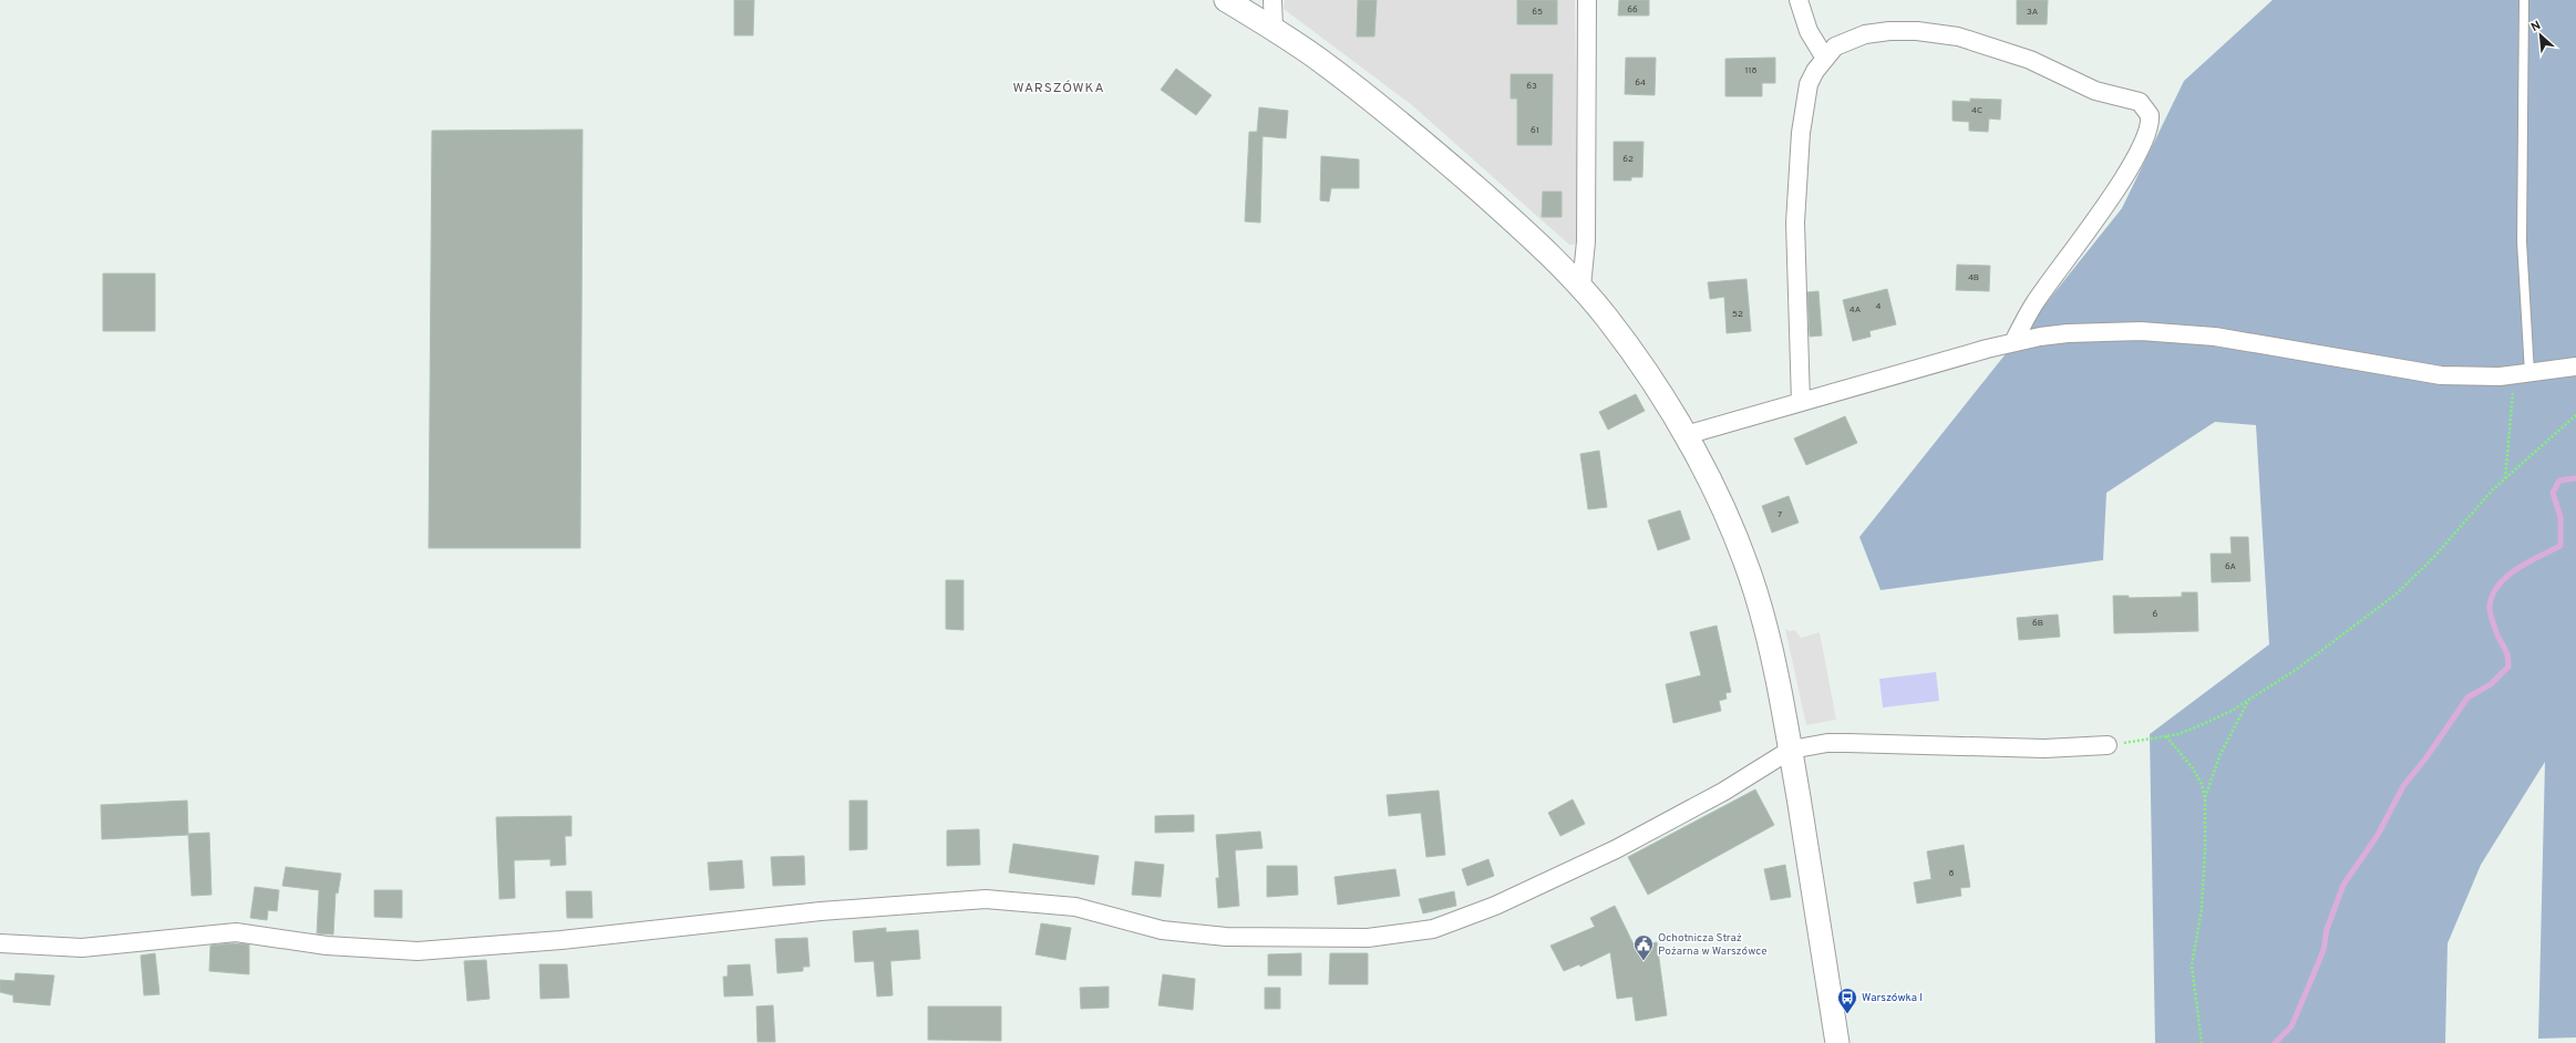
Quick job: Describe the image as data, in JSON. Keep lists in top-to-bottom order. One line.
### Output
{"districts":["WARSZÓWKA"],"places":{"public building":["Ochotnicza Straż Pożarna w Warszówce"],"bus stop":["Warszówka I"]},"house_numbers":["66","65","3A","118","64","63","4C","61","62","4B","4","4A","52","7","6A","6","6B","8"],"north":"top left"}
